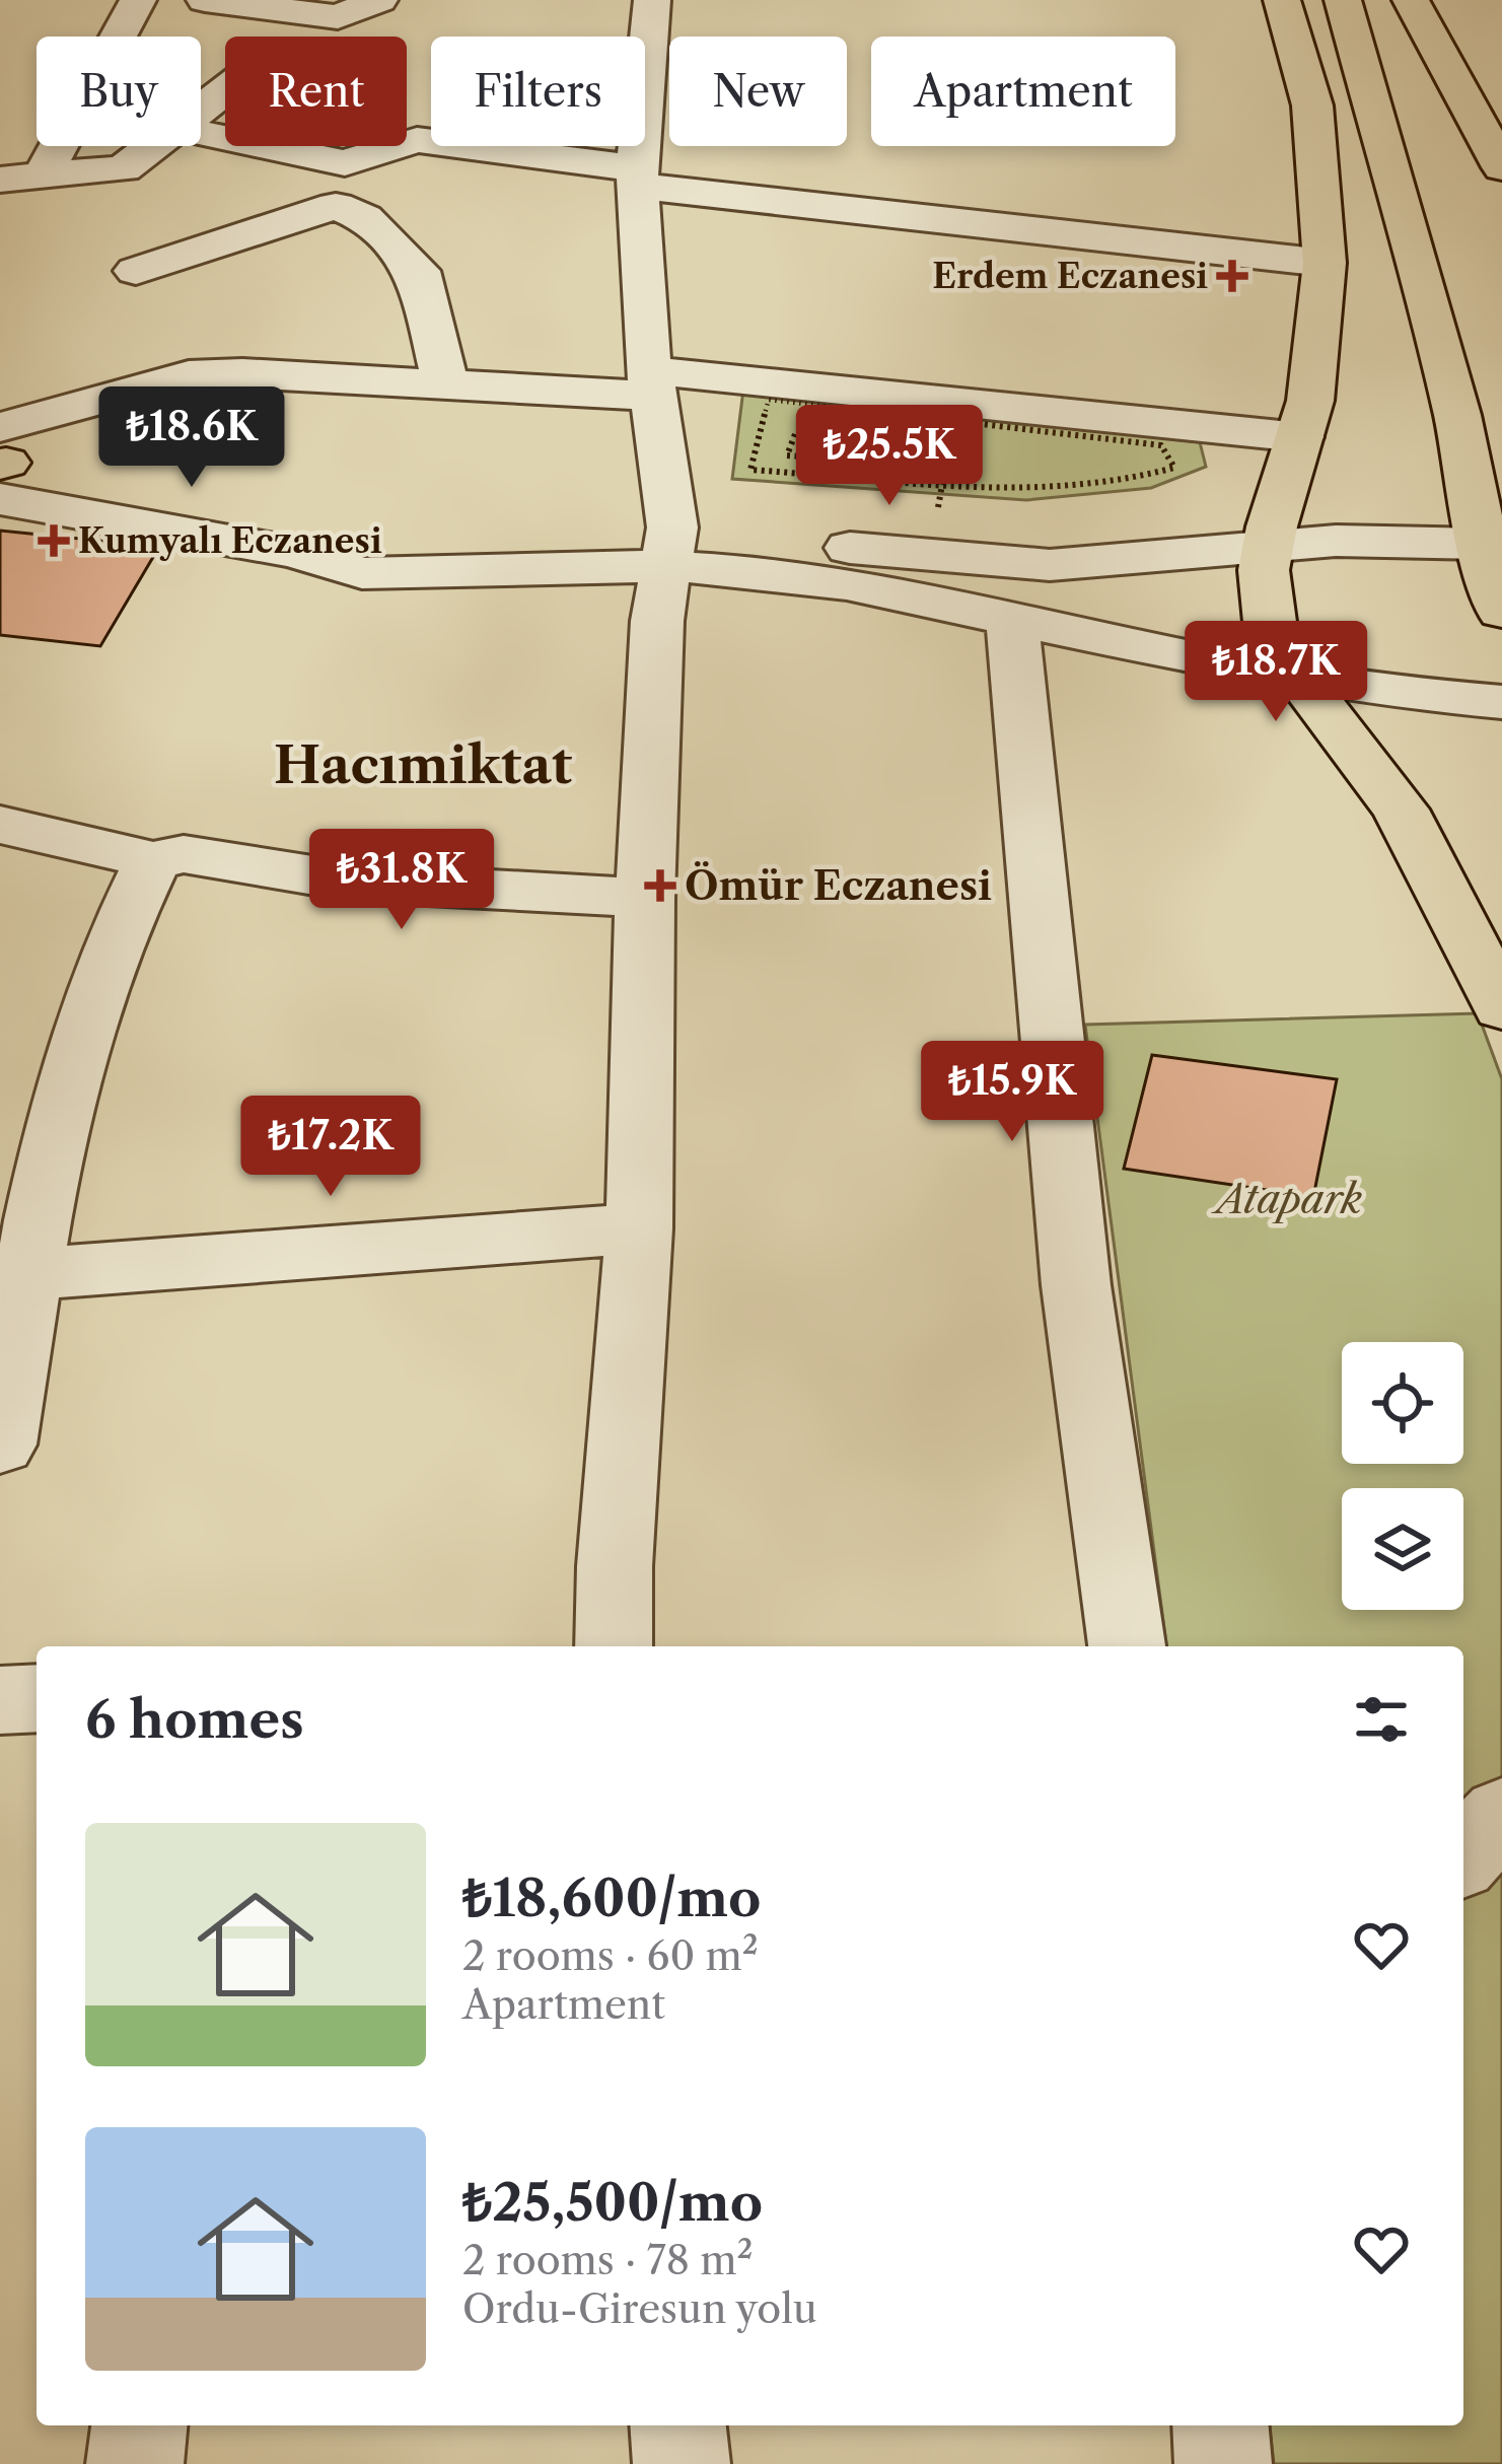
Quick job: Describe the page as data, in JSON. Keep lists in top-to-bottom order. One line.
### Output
{"districts":["Hacımiktat"],"parks":["Atapark"],"places":{"health":["Erdem Eczanesi","Kumyalı Eczanesi","Ömür Eczanesi"]},"page":{"chip":["Buy","Rent","Filters","New","Apartment"],"price":["₺18.6K","₺25.5K","₺18.7K","₺31.8K","₺15.9K","₺17.2K"],"heading":"6 homes","list":[{"name":"₺18,600/mo","note":"2 rooms · 60 m² · Apartment"},{"name":"₺25,500/mo","note":"2 rooms · 78 m² · Ordu-Giresun yolu"}]}}
